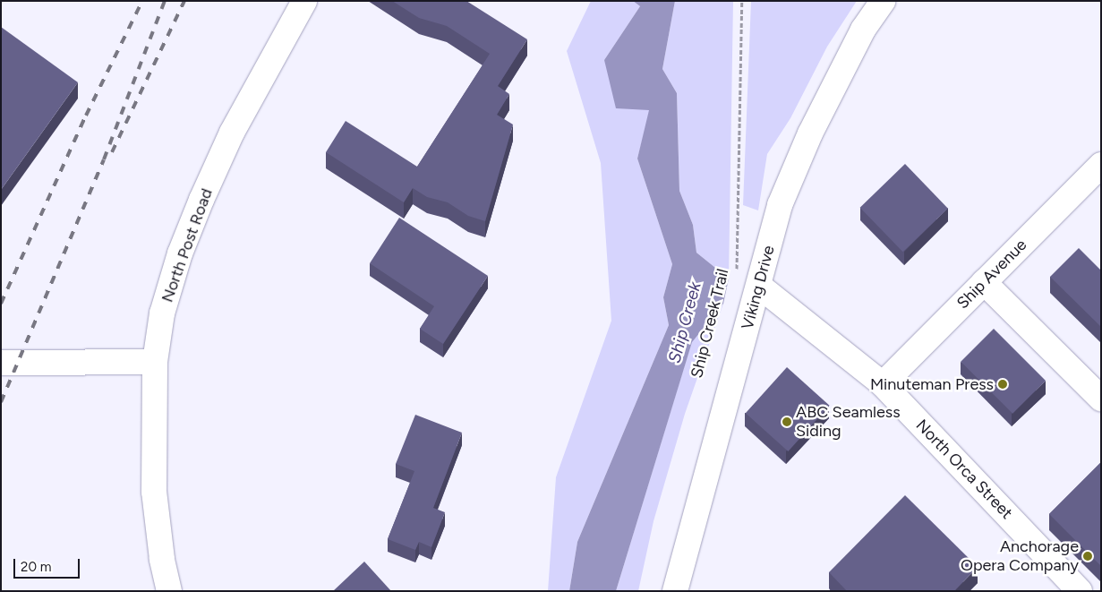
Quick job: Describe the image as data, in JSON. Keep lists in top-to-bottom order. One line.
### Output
{"streets":{"street":["North Post Road","Ship Avenue","Viking Drive","North Orca Street"],"path":["Ship Creek Trail"]},"crossings":[["Ship Avenue","North Orca Street"],["Viking Drive","North Orca Street"]],"water":["Ship Creek"],"places":["Minuteman Press","ABC Seamless Siding","Anchorage Opera Company"],"scale_bar":"20 m"}
